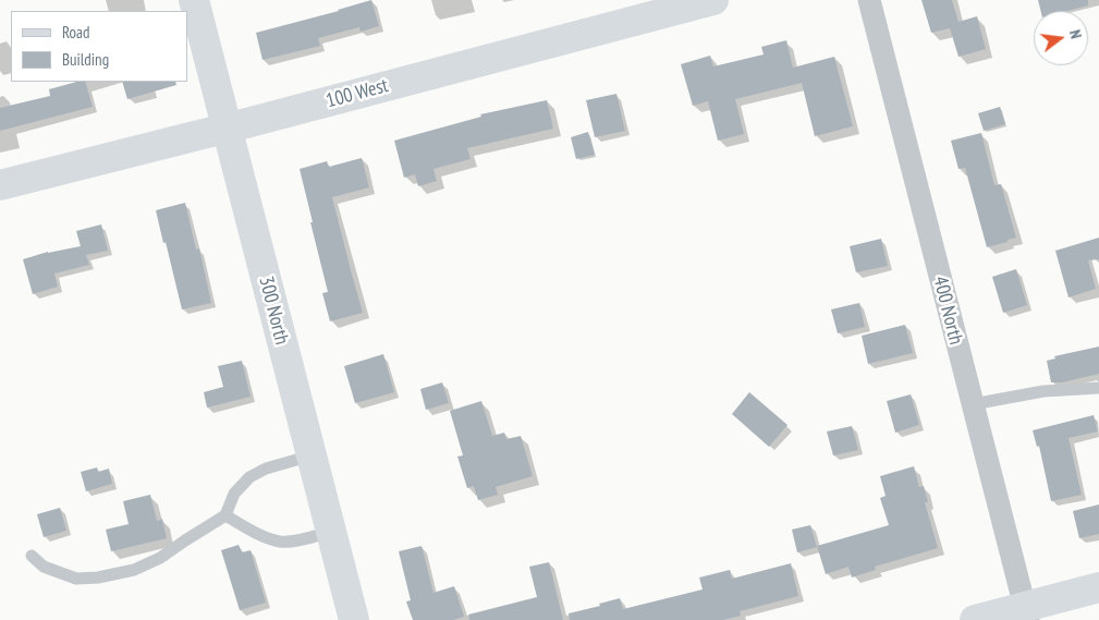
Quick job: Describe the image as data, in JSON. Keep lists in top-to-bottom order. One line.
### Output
{"streets":{"street":["100 West","300 North","400 North"]},"crossings":[["100 West","300 North"]],"legend":["Road","Building"],"north":"right"}
